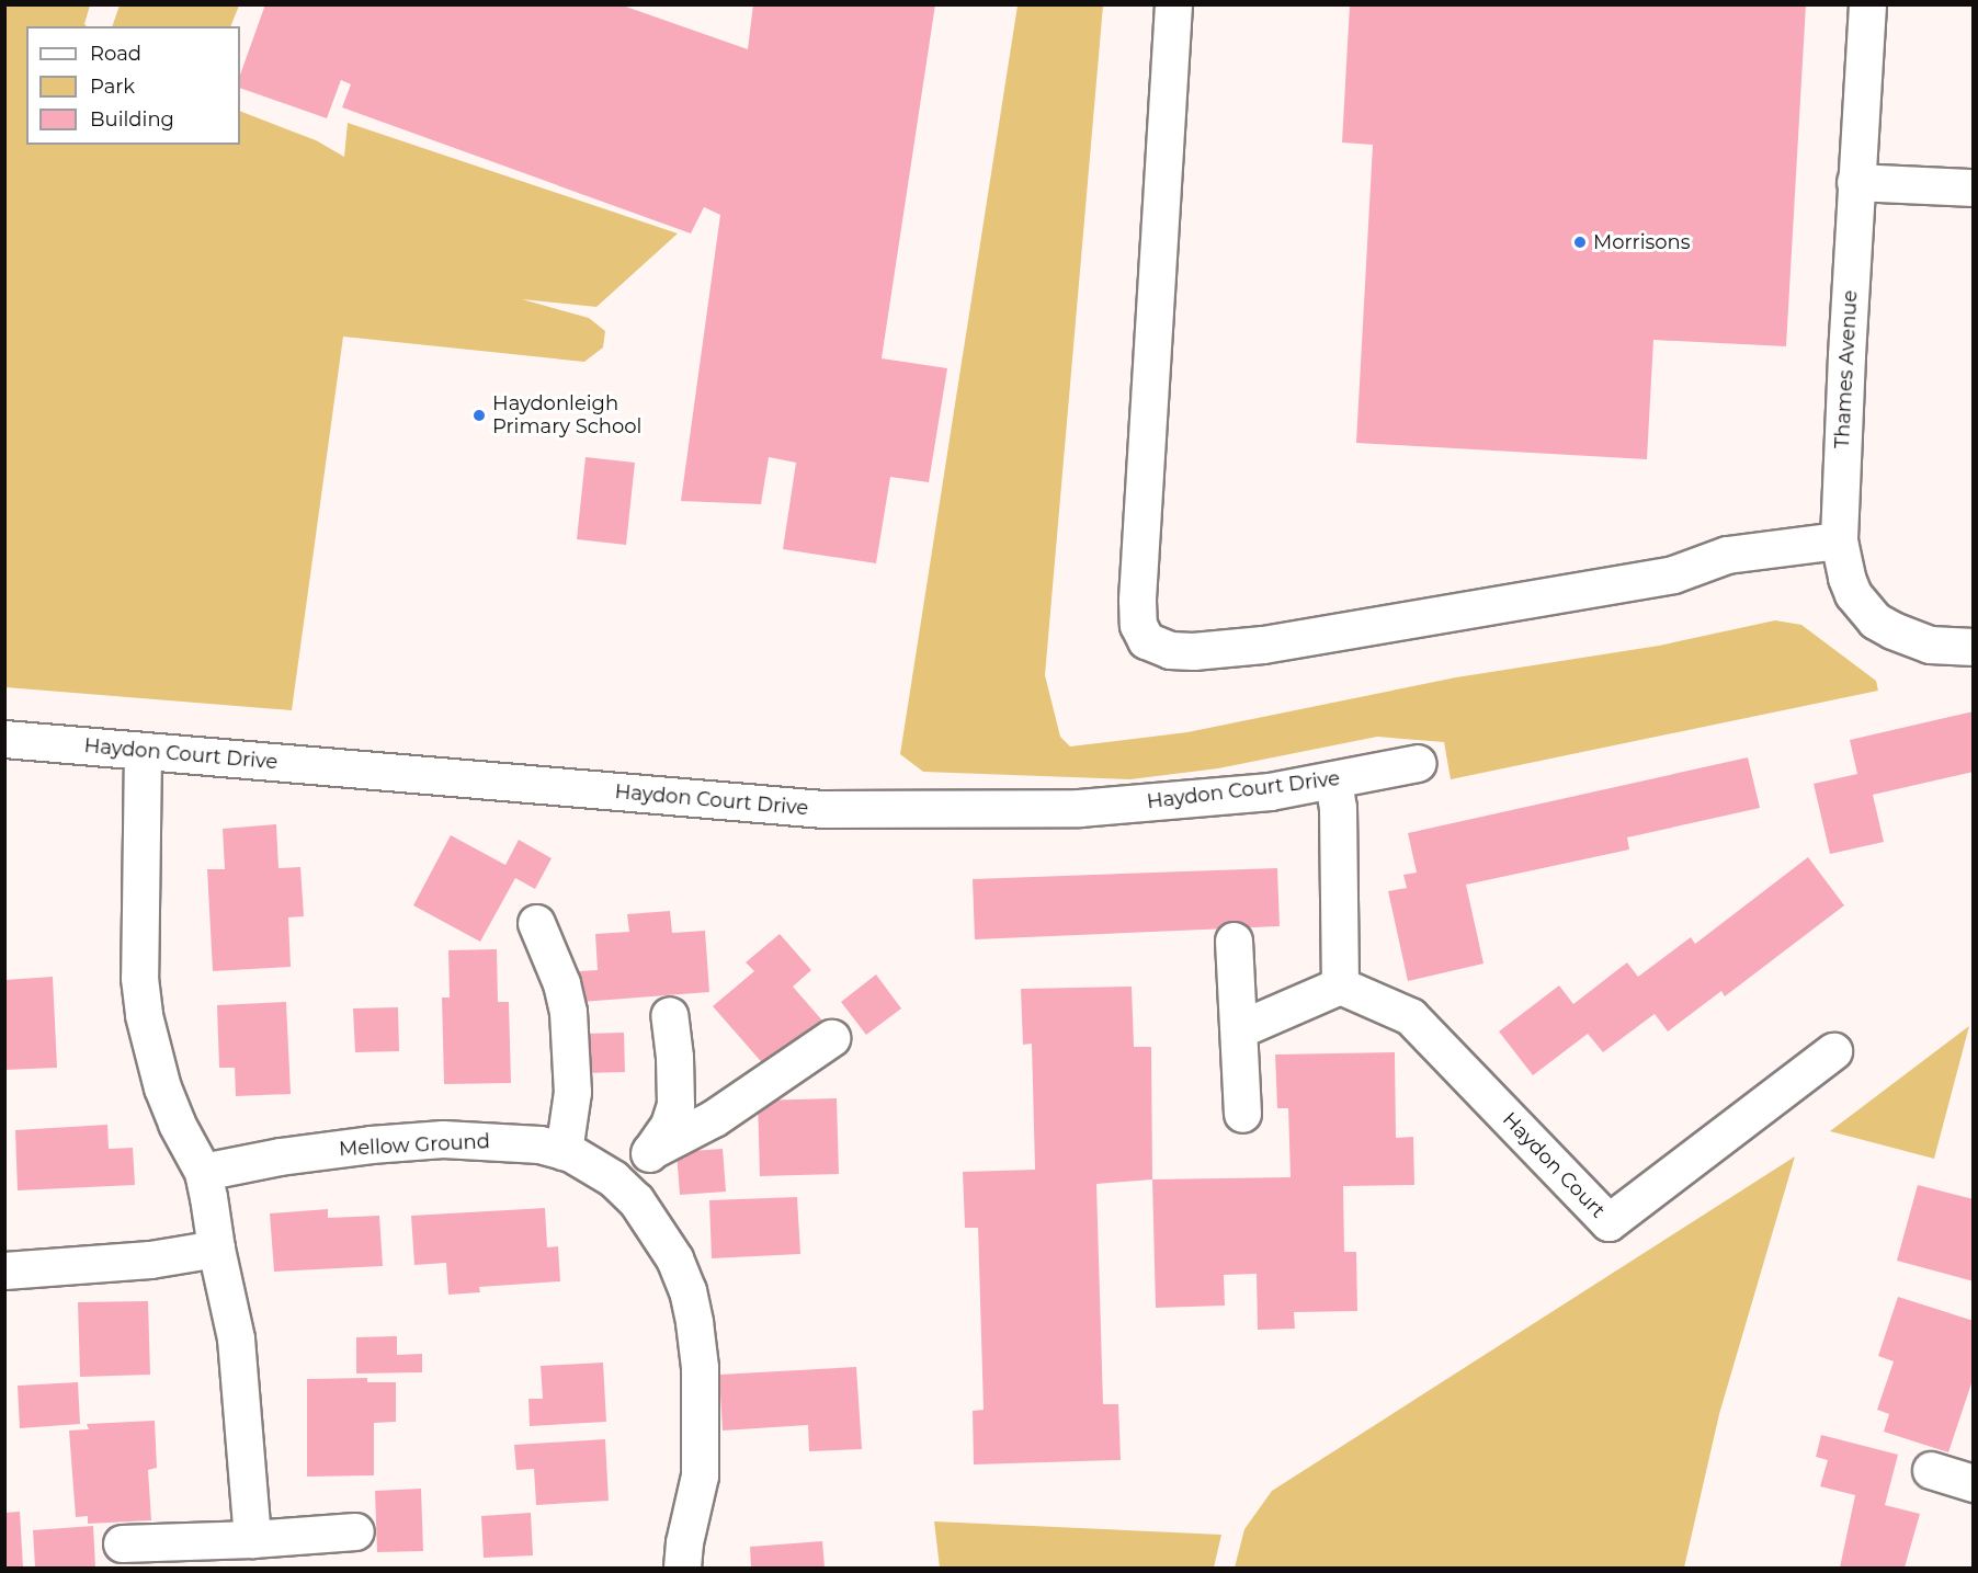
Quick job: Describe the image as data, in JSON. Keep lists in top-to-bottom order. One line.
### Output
{"streets":{"street":["Thames Avenue","Haydon Court Drive","Mellow Ground","Haydon Court"]},"places":["Morrisons","Haydonleigh Primary School"],"legend":["Road","Park","Building"]}
